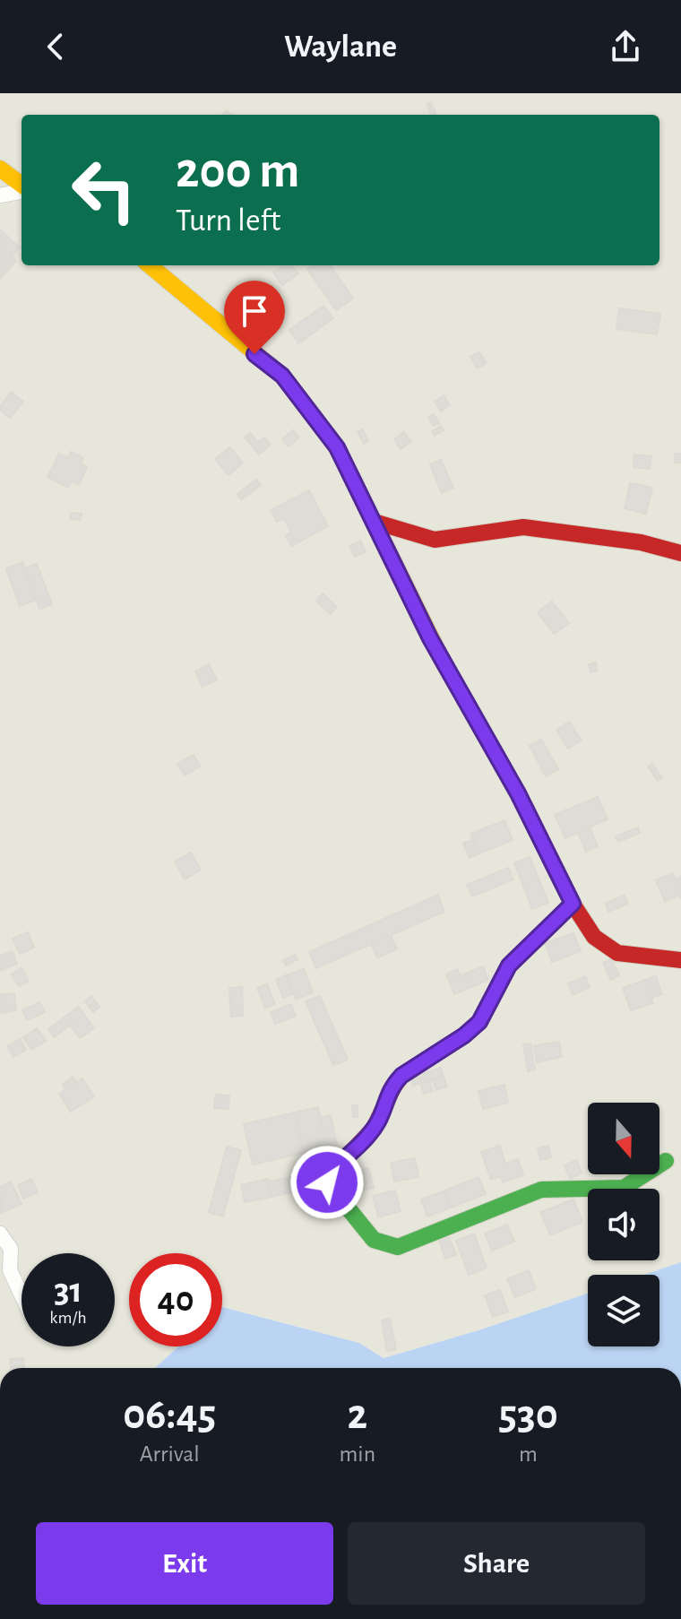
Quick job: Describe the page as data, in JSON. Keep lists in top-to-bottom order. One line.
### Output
{"north":"bottom","page":{"header":"Waylane","turn":["200 m","Turn left"],"speed":"31 km/h","limit":"40","eta":["06:45","Arrival","2","min","530","m"],"buttons":["Exit","Share"]}}
